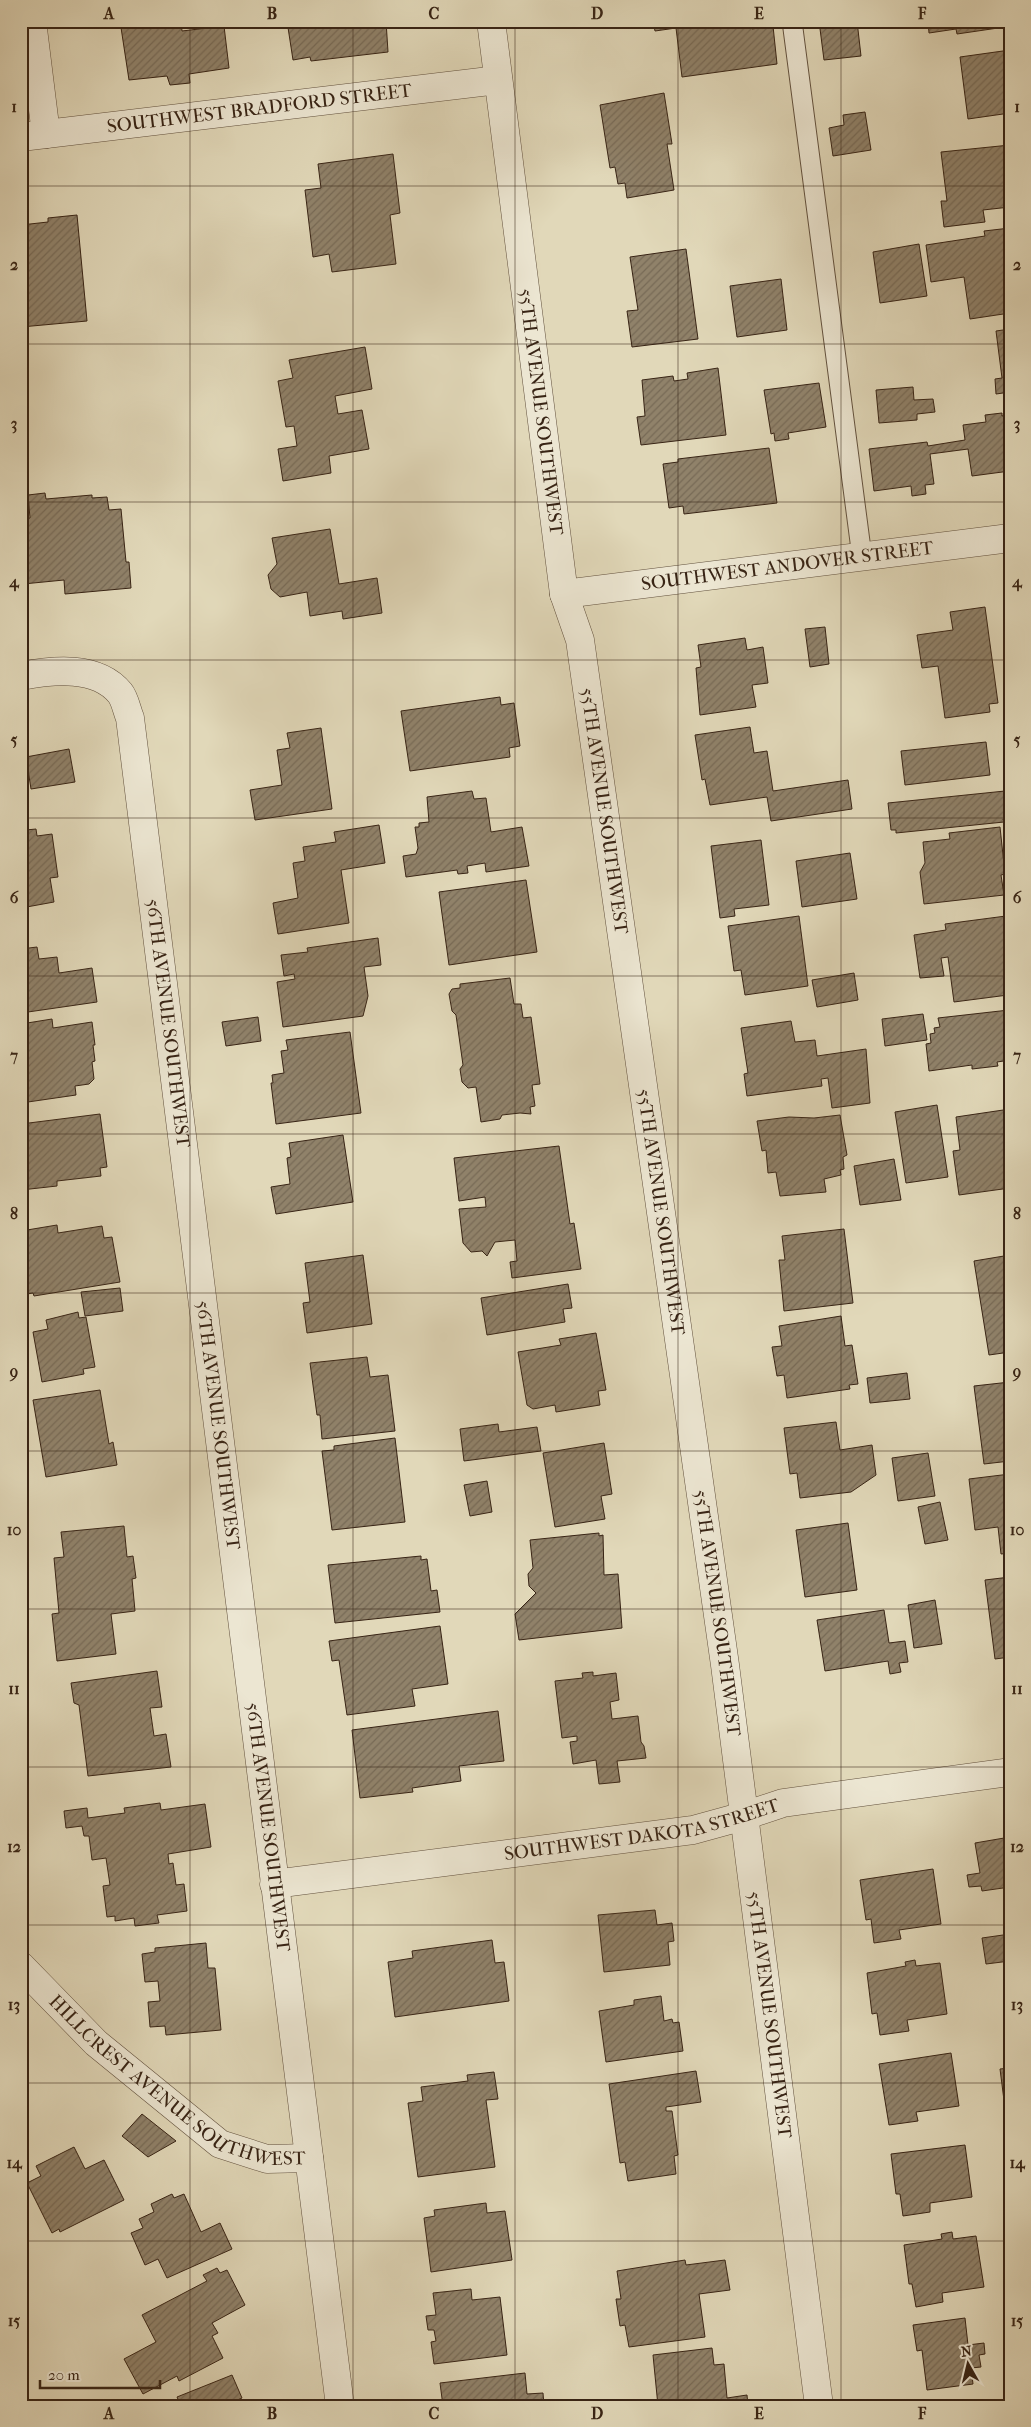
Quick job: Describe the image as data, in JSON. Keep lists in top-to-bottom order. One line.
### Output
{"streets":{"street":["SOUTHWEST BRADFORD STREET","55TH AVENUE SOUTHWEST","SOUTHWEST ANDOVER STREET","56TH AVENUE SOUTHWEST","SOUTHWEST DAKOTA STREET","HILLCREST AVENUE SOUTHWEST"]},"crossings":[["SOUTHWEST BRADFORD STREET","55TH AVENUE SOUTHWEST"],["55TH AVENUE SOUTHWEST","SOUTHWEST ANDOVER STREET"],["55TH AVENUE SOUTHWEST","SOUTHWEST DAKOTA STREET"],["56TH AVENUE SOUTHWEST","SOUTHWEST DAKOTA STREET"],["56TH AVENUE SOUTHWEST","HILLCREST AVENUE SOUTHWEST"]],"scale_bar":"20 m","north":"top","grid":{"columns":["A","B","C","D","E","F"],"rows":["1","2","3","4","5","6","7","8","9","10","11","12","13","14","15"]}}
